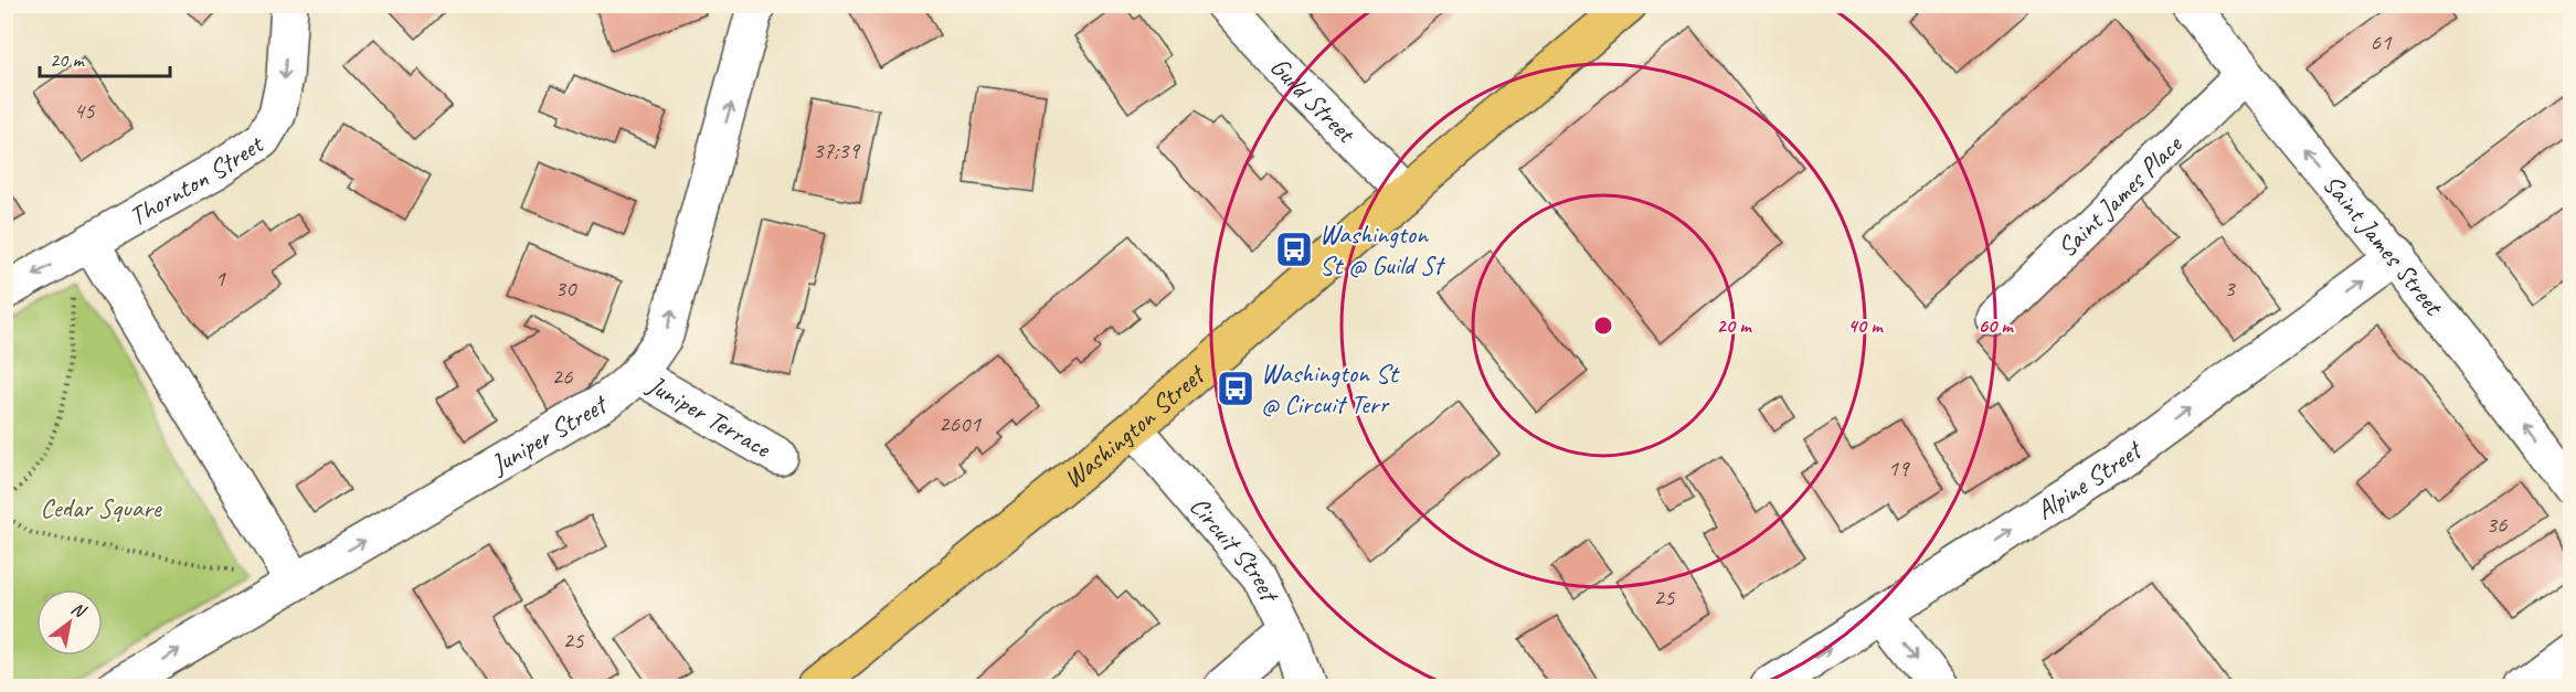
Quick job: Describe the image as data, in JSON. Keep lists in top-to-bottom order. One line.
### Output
{"streets":{"main road":["Washington Street"],"street":["Guild Street","Thornton Street","Saint James Place","Saint James Street","Juniper Terrace","Juniper Street","Alpine Street","Circuit Street"]},"crossings":[["Guild Street","Washington Street"],["Saint James Place","Saint James Street"],["Saint James Street","Alpine Street"],["Juniper Terrace","Juniper Street"],["Washington Street","Circuit Street"]],"one_way":["Thornton Street","Saint James Street","Juniper Street","Alpine Street"],"parks":["Cedar Square"],"places":{"bus stop":["Washington St @ Guild St","Washington St @ Circuit Terr"]},"house_numbers":["61","45","37;39","1","30","3","26","2601","19","36","25","25"],"scale_bar":"20 m","north":"top right","rings":["20 m","40 m","60 m"]}
